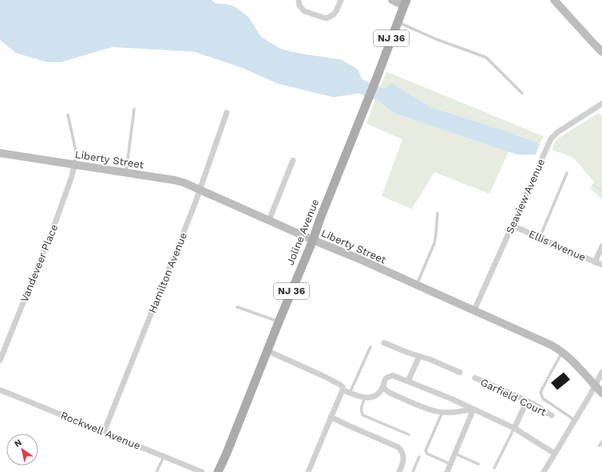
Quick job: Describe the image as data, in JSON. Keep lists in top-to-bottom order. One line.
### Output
{"streets":{"main road":["NJ 36","Joline Avenue"],"street":["Liberty Street","Seaview Avenue","Ellis Avenue","Vandeveer Place","Hamilton Avenue","Garfield Court","Rockwell Avenue"]},"crossings":[["Liberty Street","Seaview Avenue"],["Liberty Street","Joline Avenue"],["Liberty Street","Vandeveer Place"],["Liberty Street","Hamilton Avenue"],["Seaview Avenue","Ellis Avenue"],["Hamilton Avenue","Rockwell Avenue"]],"north":"top left"}
